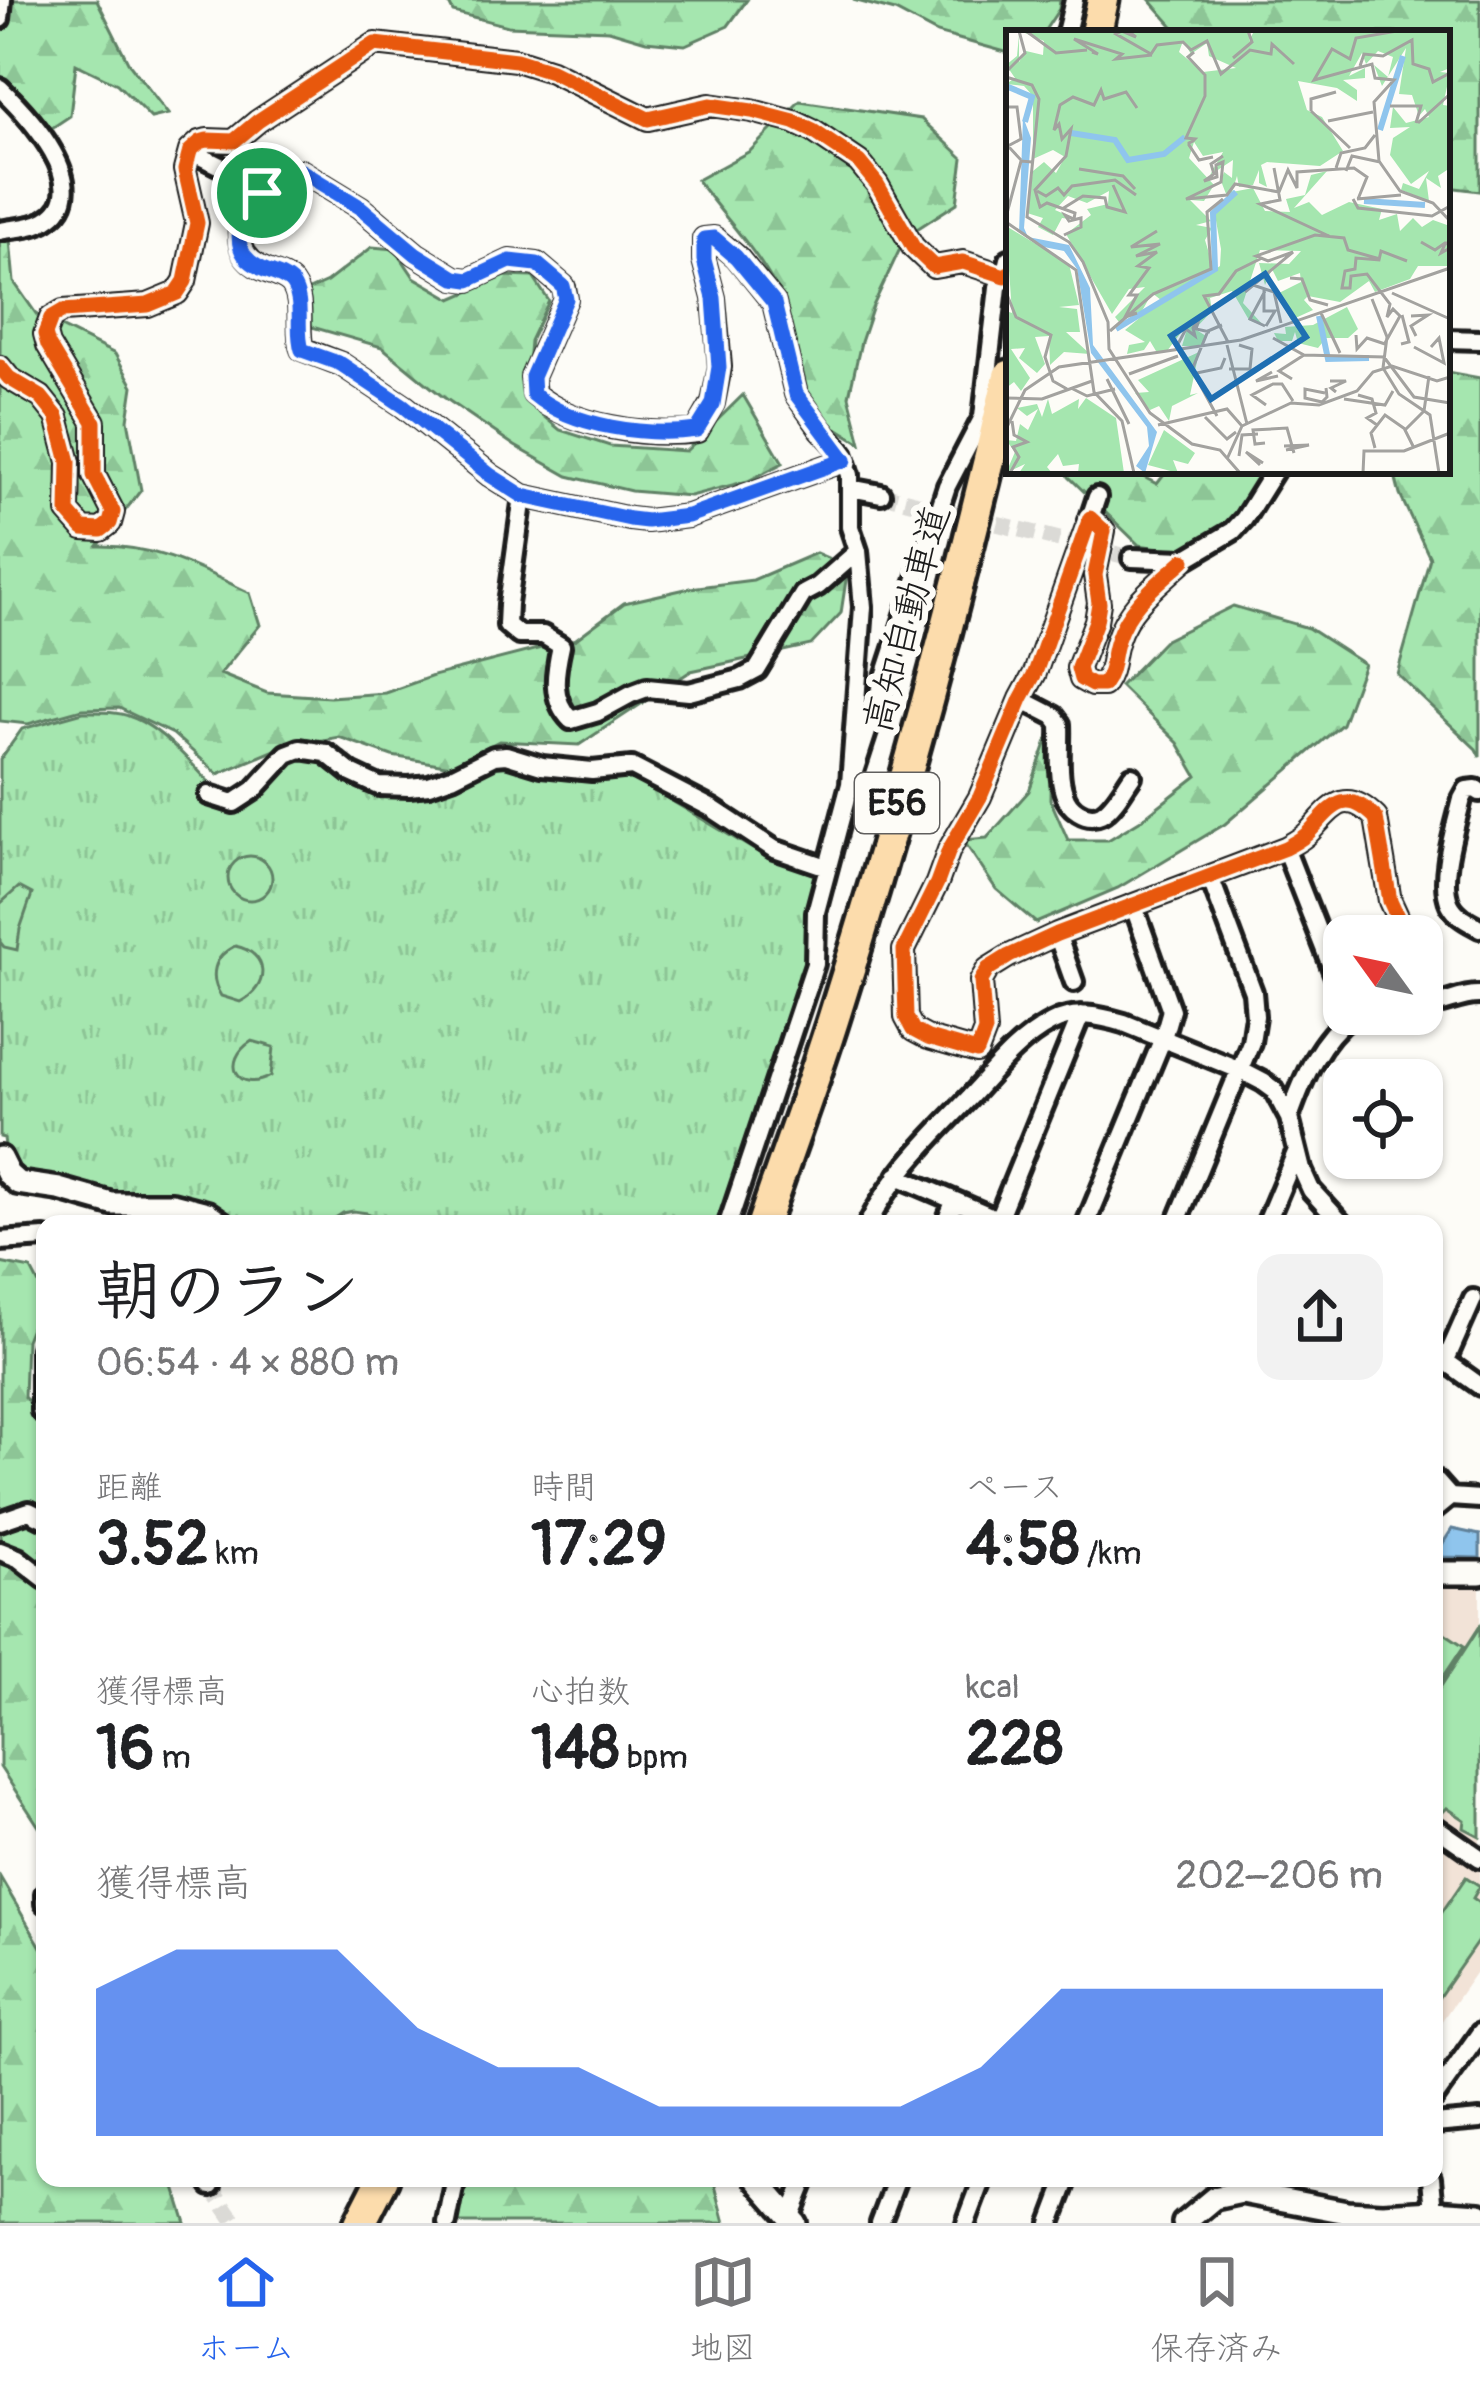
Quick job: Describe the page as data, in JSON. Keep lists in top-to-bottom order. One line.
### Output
{"streets":{"highway":["高知自動車道","E56"]},"north":"top left","page":{"heading":["朝のラン","06:54 · 4 × 880 m"],"stats":[["距離","3.52 km"],["時間","17:29"],["ペース","4:58 /km"],["獲得標高","16 m"],["心拍数","148 bpm"],["kcal","228"]],"chart":["獲得標高","202–206 m"],"tabs":["ホーム","地図","保存済み"]}}
